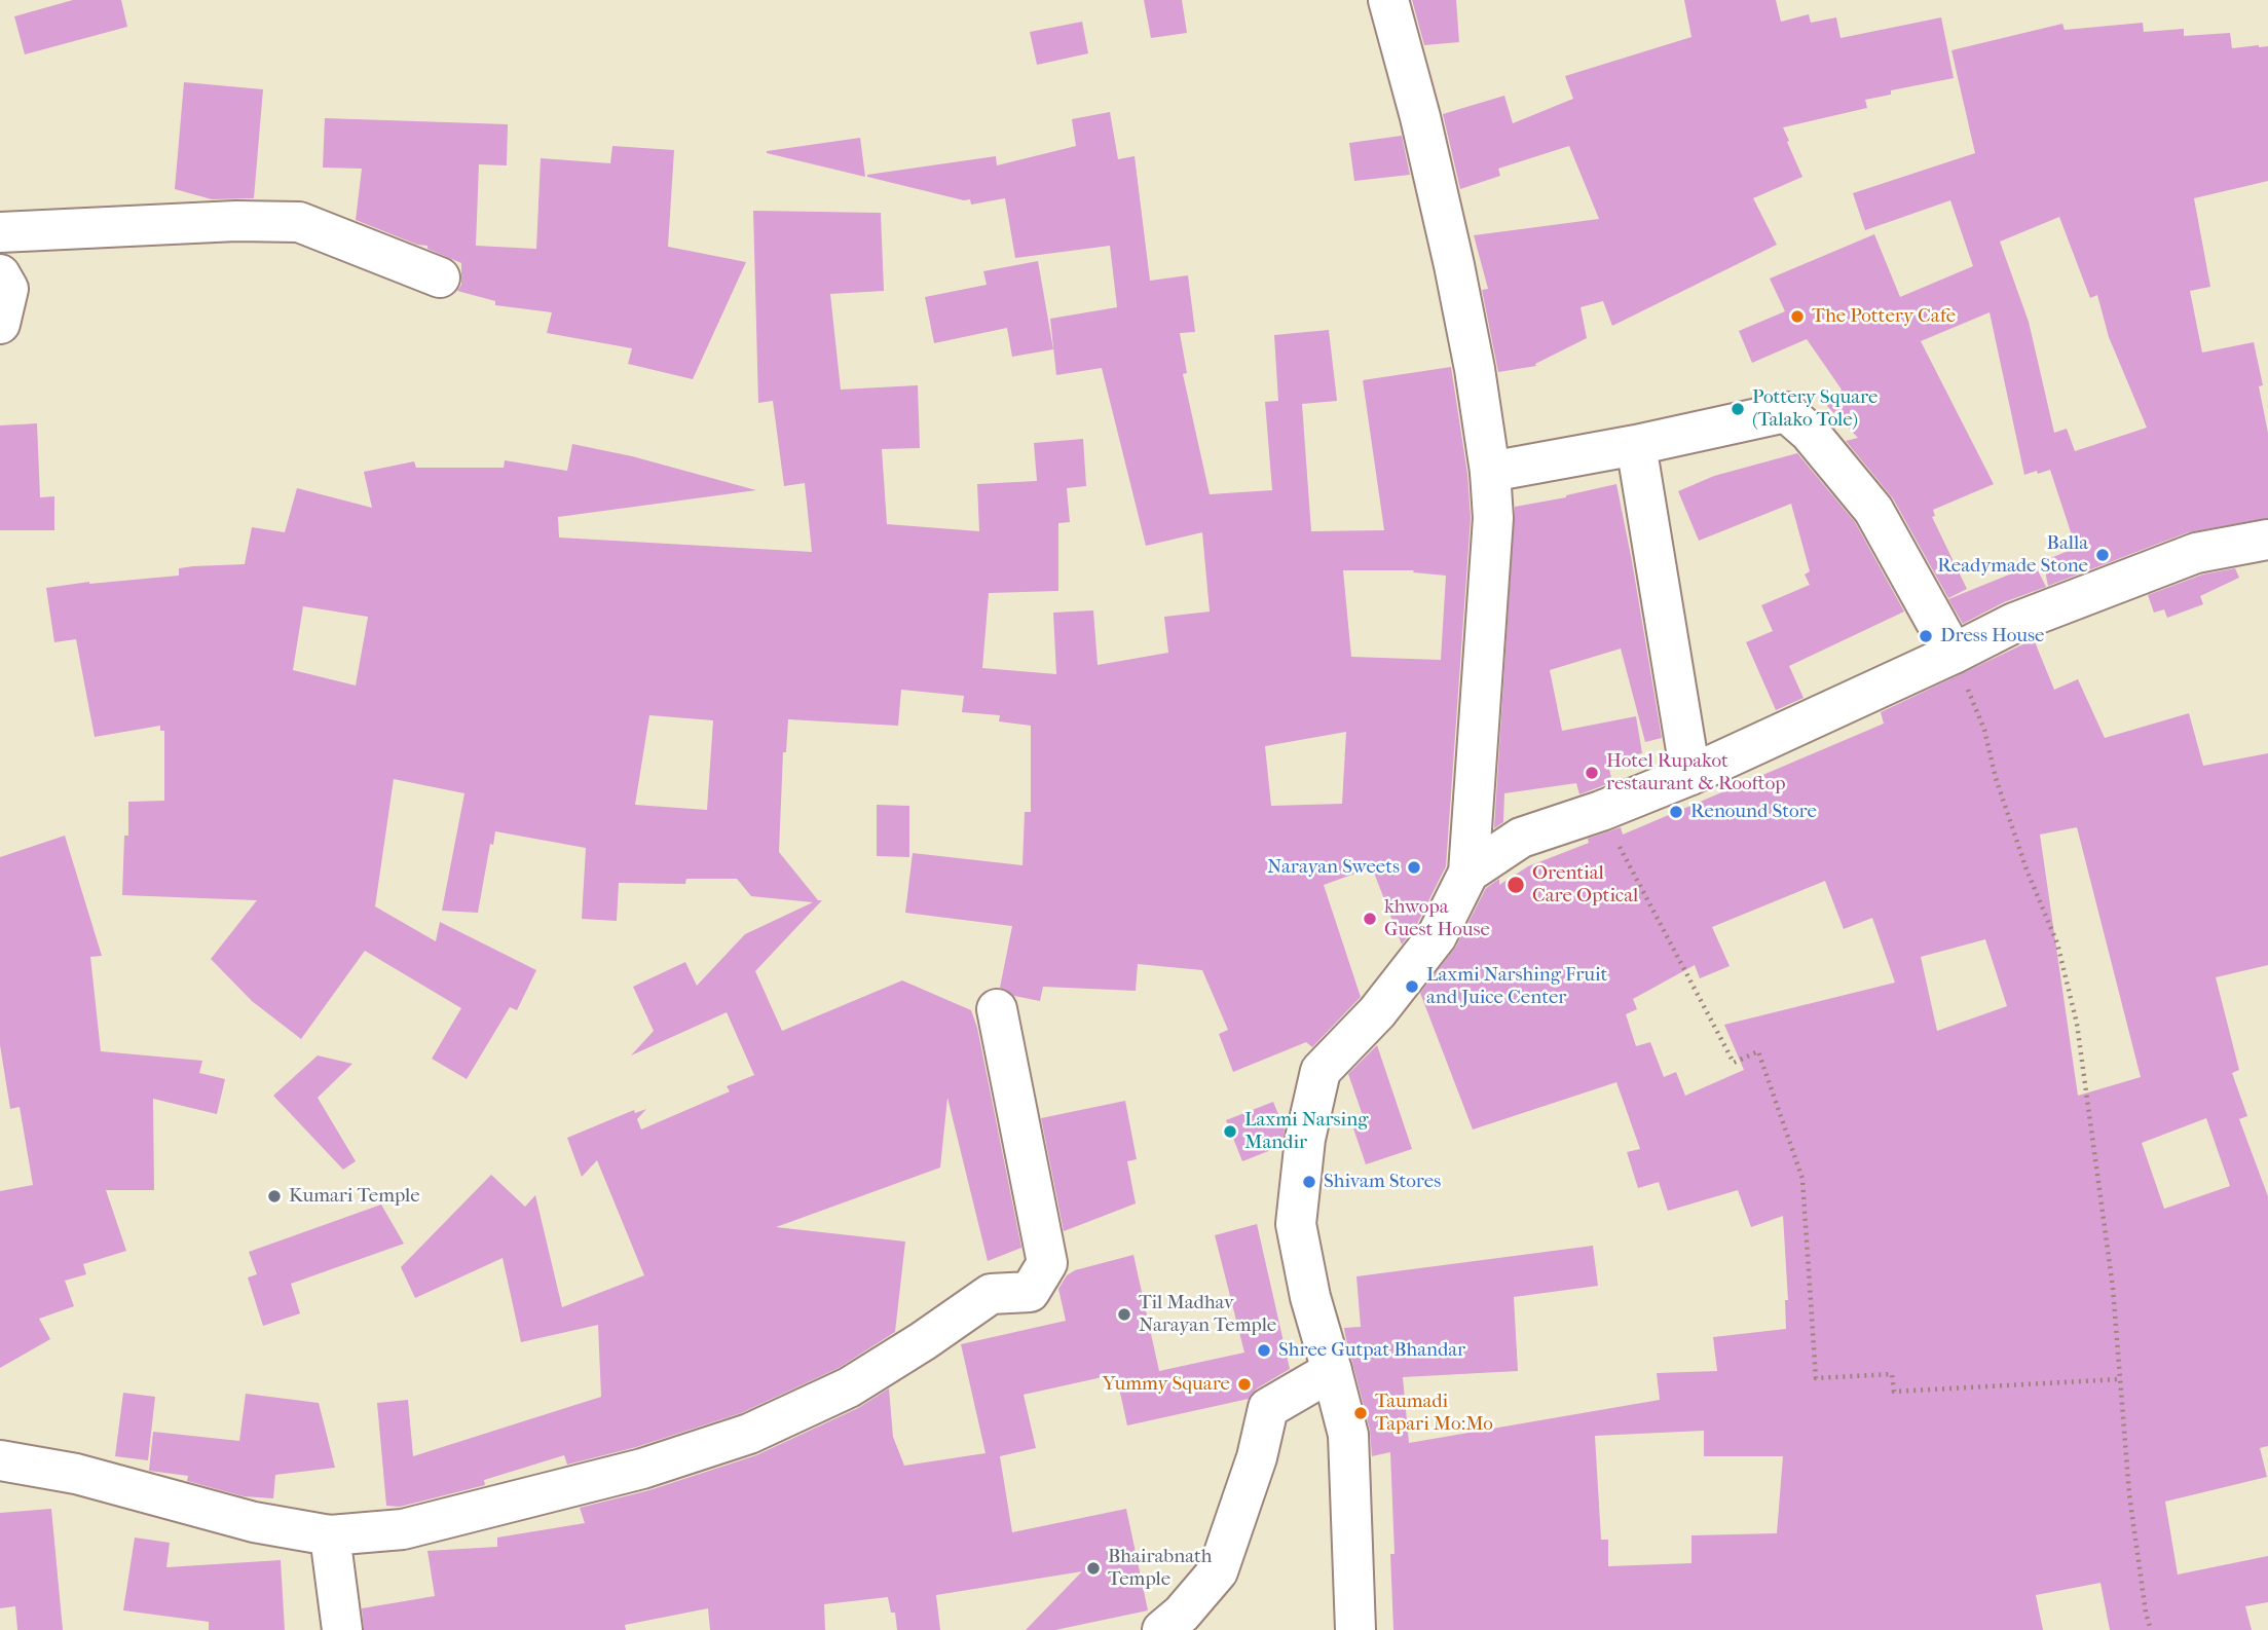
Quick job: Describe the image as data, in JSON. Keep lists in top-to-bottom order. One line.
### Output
{"places":["The Pottery Cafe","Pottery Square (Talako Tole)","Balla Readymade Stone","Dress House","Hotel Rupakot restaurant & Rooftop","Renound Store","Narayan Sweets","Orential Care Optical","khwopa Guest House","Laxmi Narshing Fruit and Juice Center","Laxmi Narsing Mandir","Shivam Stores","Kumari Temple","Til Madhav Narayan Temple","Shree Gutpat Bhandar","Yummy Square","Taumadi Tapari Mo:Mo","Bhairabnath Temple"]}
